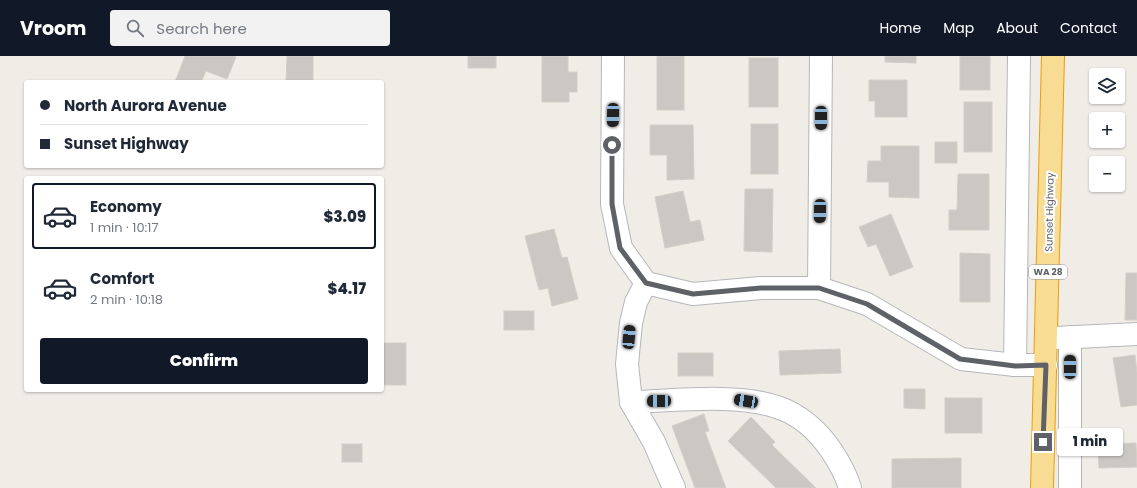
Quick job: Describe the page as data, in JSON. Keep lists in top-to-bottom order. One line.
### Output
{"streets":{"highway":["Sunset Highway","WA 28"]},"page":{"header":"Vroom","search":"Search here","nav":["Home","Map","About","Contact"],"map_buttons":["+","−"],"banner":["North Aurora Avenue","Sunset Highway"],"list":[{"name":"Economy","note":"1 min · 10:17","value":"$3.09"},{"name":"Comfort","note":"2 min · 10:18","value":"$4.17"}],"buttons":"Confirm","bubble":"1 min"}}
